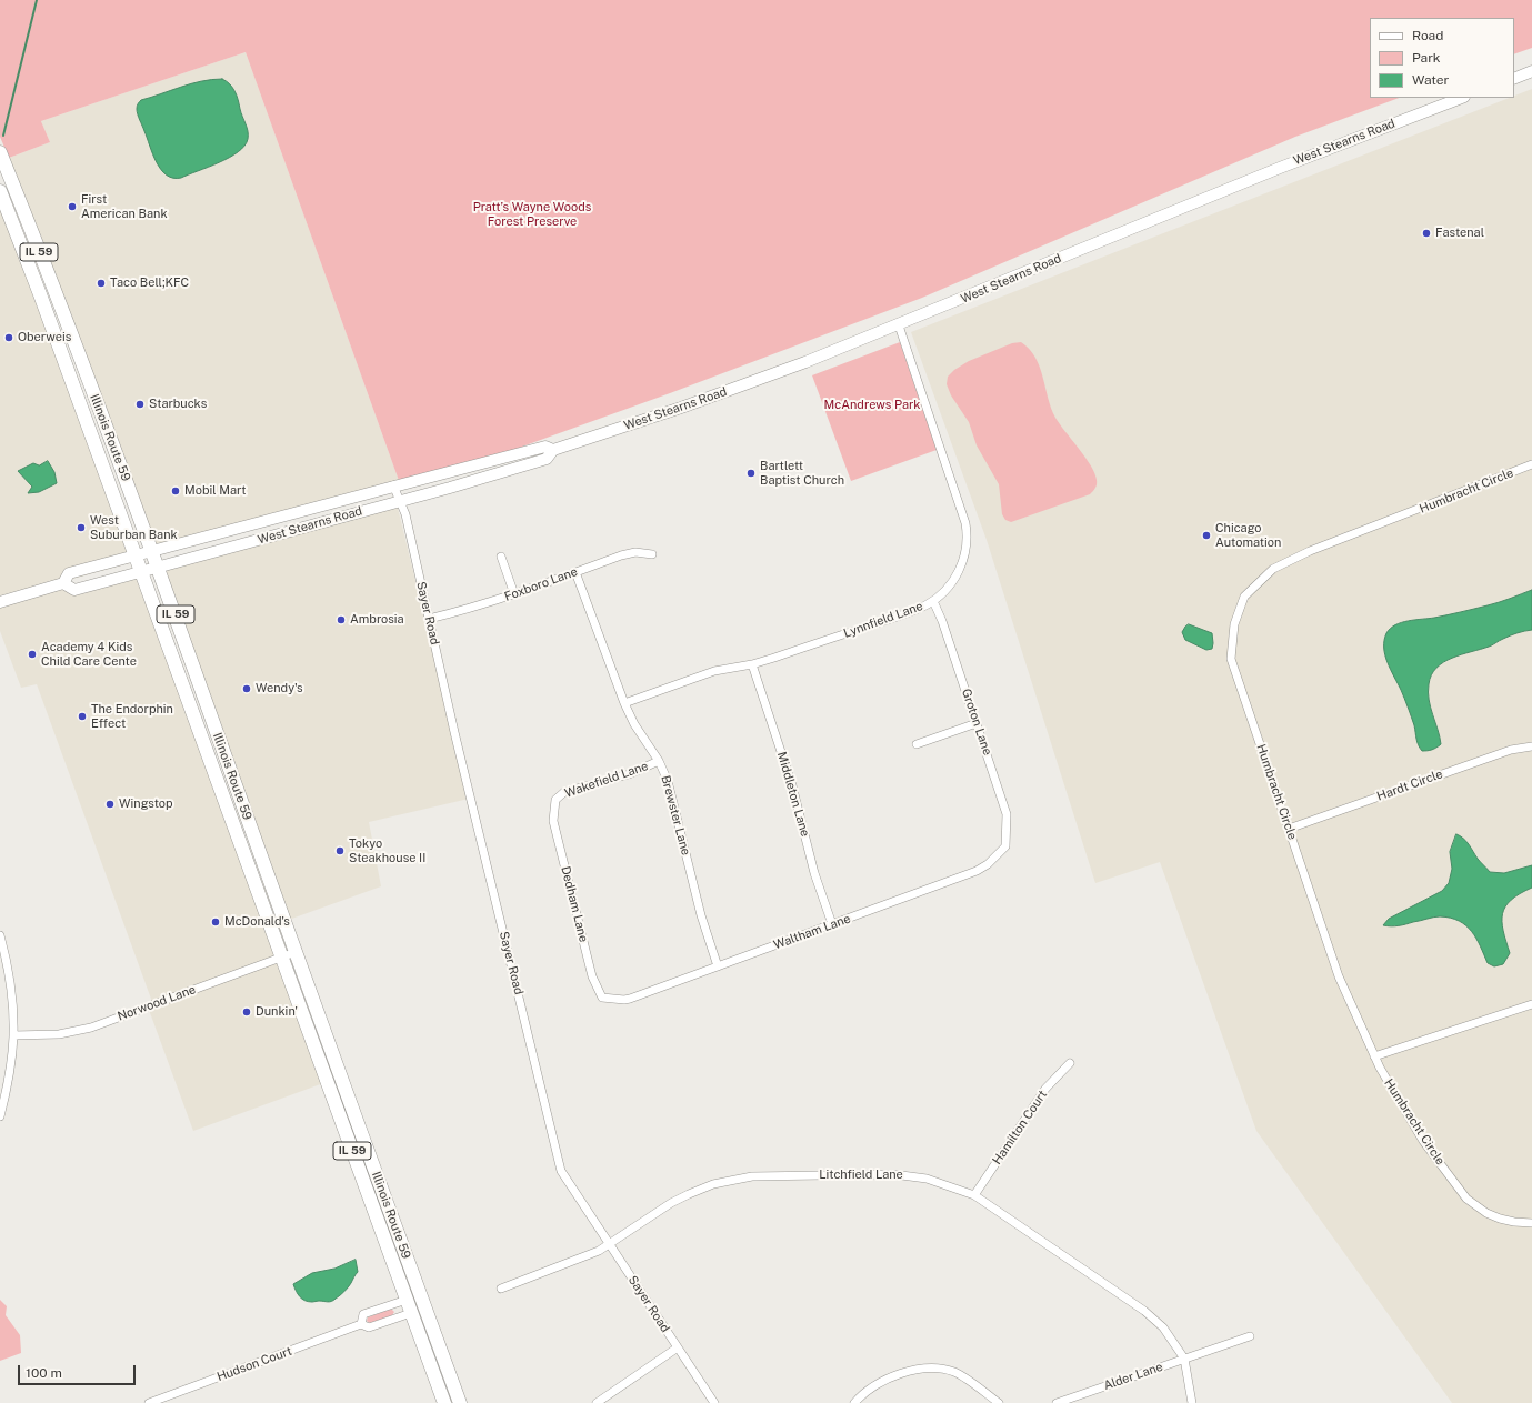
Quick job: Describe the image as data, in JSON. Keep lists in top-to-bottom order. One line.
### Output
{"streets":{"main road":["West Stearns Road","IL 59","Illinois Route 59"],"street":["Humbracht Circle","Foxboro Lane","Sayer Road","Lynnfield Lane","Groton Lane","Wakefield Lane","Hardt Circle","Middleton Lane","Brewster Lane","Dedham Lane","Waltham Lane","Norwood Lane","Hamilton Court","Litchfield Lane","Hudson Court","Alder Lane"]},"crossings":[["West Stearns Road","Illinois Route 59"],["West Stearns Road","Sayer Road"],["West Stearns Road","Lynnfield Lane"],["Illinois Route 59","Norwood Lane"],["Illinois Route 59","Hudson Court"],["Humbracht Circle","Hardt Circle"],["Foxboro Lane","Sayer Road"],["Foxboro Lane","Brewster Lane"],["Sayer Road","Litchfield Lane"],["Lynnfield Lane","Groton Lane"],["Lynnfield Lane","Middleton Lane"],["Lynnfield Lane","Brewster Lane"],["Groton Lane","Waltham Lane"],["Wakefield Lane","Brewster Lane"],["Wakefield Lane","Dedham Lane"],["Middleton Lane","Waltham Lane"],["Brewster Lane","Waltham Lane"],["Dedham Lane","Waltham Lane"],["Hamilton Court","Litchfield Lane"],["Litchfield Lane","Alder Lane"]],"parks":["Pratt’s Wayne Woods Forest Preserve","McAndrews Park"],"places":["First American Bank","Fastenal","Taco Bell;KFC","Oberweis","Starbucks","Bartlett Baptist Church","Mobil Mart","West Suburban Bank","Chicago Automation","Ambrosia","Academy 4 Kids Child Care Cente","Wendy's","The Endorphin Effect","Wingstop","Tokyo Steakhouse II","McDonald's","Dunkin'"],"legend":["Road","Park","Water"],"scale_bar":"100 m"}
